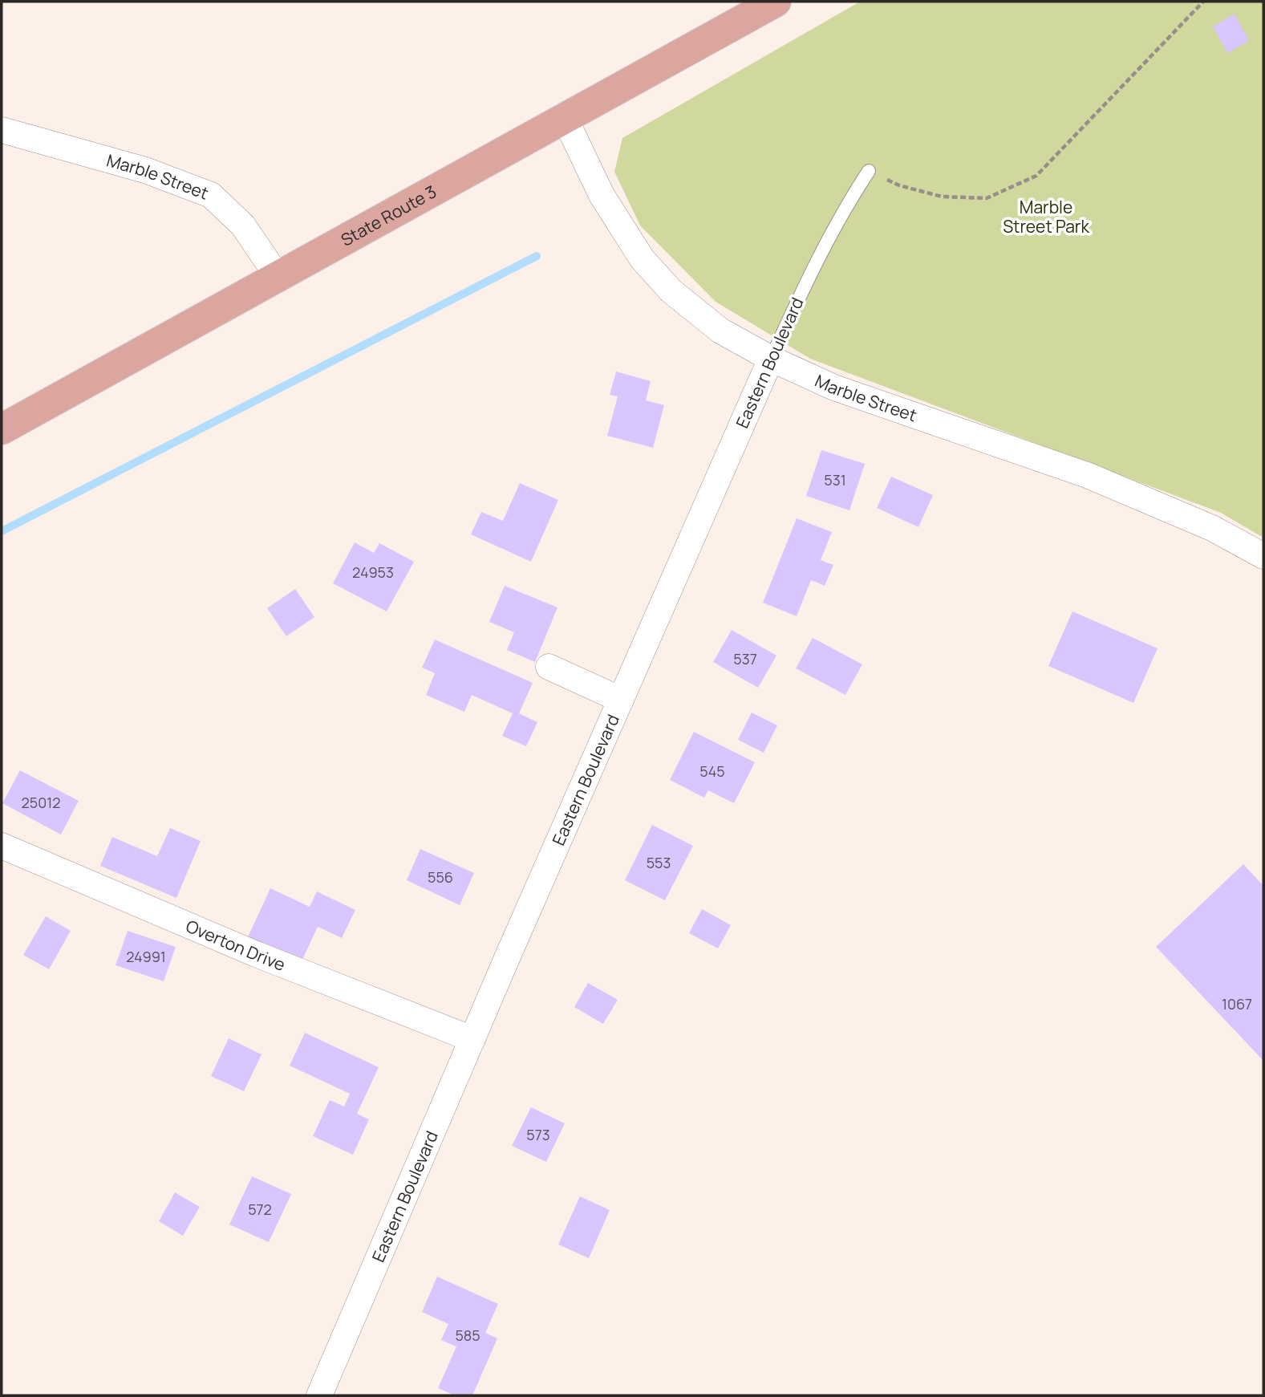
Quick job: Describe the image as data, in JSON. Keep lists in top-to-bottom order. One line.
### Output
{"streets":{"main road":["State Route 3"],"street":["Marble Street","Eastern Boulevard","Overton Drive"]},"crossings":[["Marble Street","State Route 3"],["Marble Street","Eastern Boulevard"],["Eastern Boulevard","Overton Drive"]],"parks":["Marble Street Park"],"house_numbers":["531","24953","537","545","25012","553","556","24991","1067","573","572","585"]}
